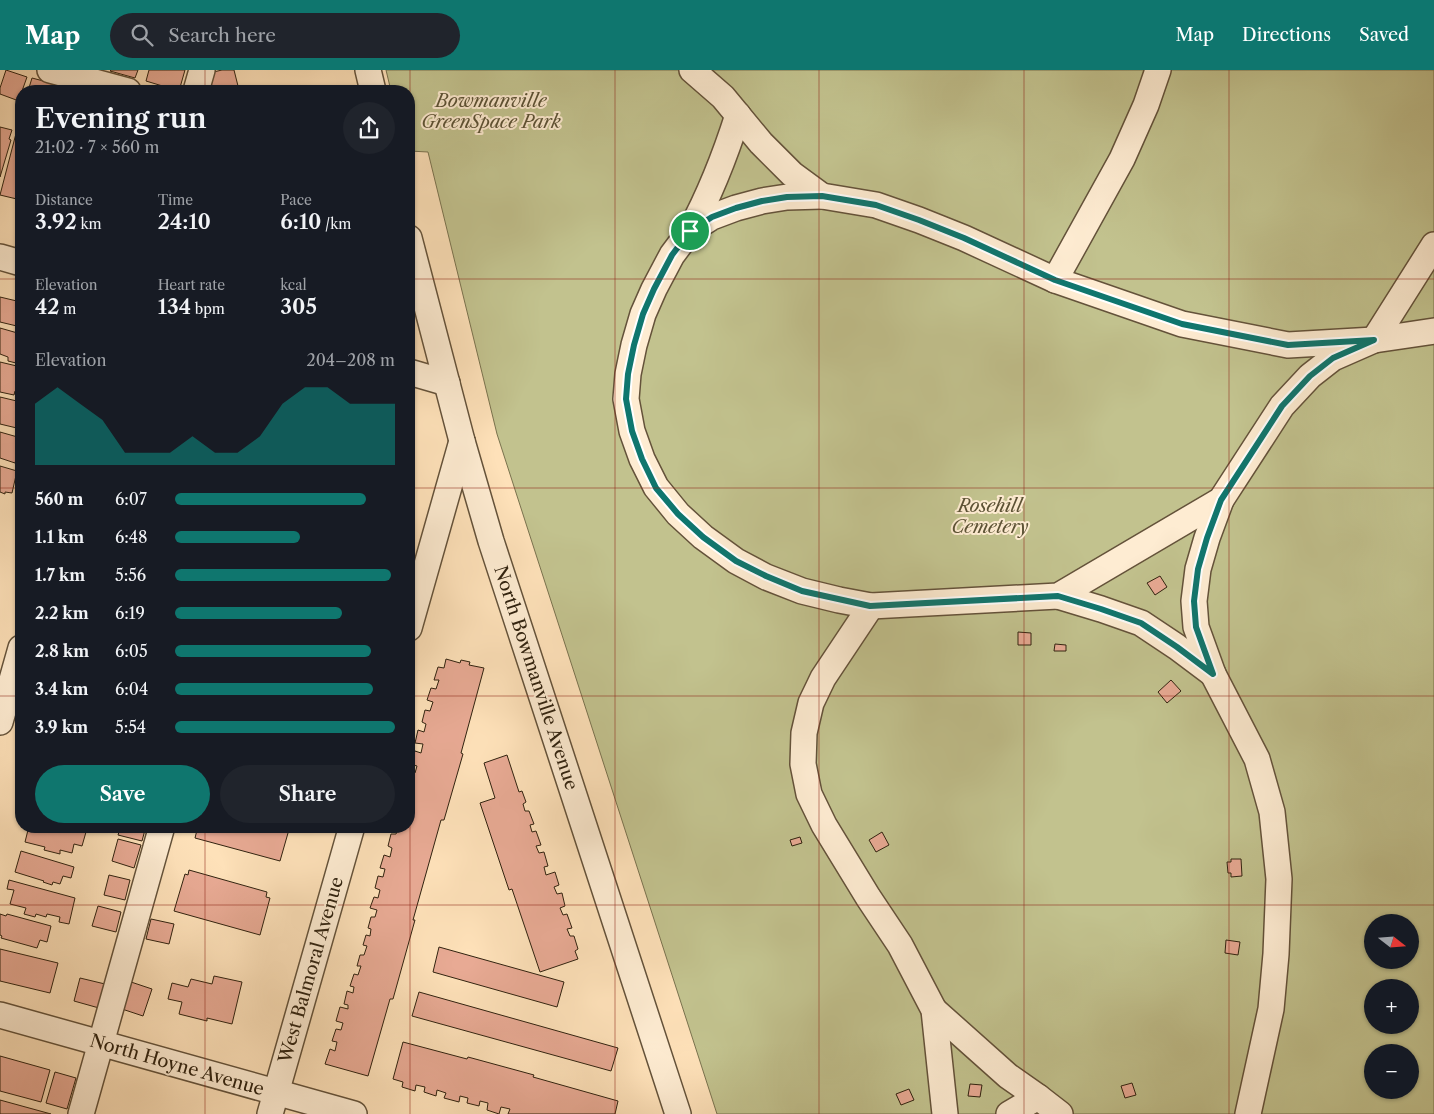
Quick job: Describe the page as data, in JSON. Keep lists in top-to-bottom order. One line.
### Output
{"streets":{"street":["North Bowmanville Avenue","West Balmoral Avenue","North Hoyne Avenue"]},"crossings":[["West Balmoral Avenue","North Hoyne Avenue"]],"parks":["Bowmanville GreenSpace Park","Rosehill Cemetery"],"north":"right","page":{"header":"Map","search":"Search here","nav":["Map","Directions","Saved"],"heading":["Evening run","21:02 · 7 × 560 m"],"stats":[["Distance","3.92 km"],["Time","24:10"],["Pace","6:10 /km"],["Elevation","42 m"],["Heart rate","134 bpm"],["kcal","305"]],"chart":["Elevation","204–208 m"],"list":[{"name":"560 m","note":"6:07"},{"name":"1.1 km","note":"6:48"},{"name":"1.7 km","note":"5:56"},{"name":"2.2 km","note":"6:19"},{"name":"2.8 km","note":"6:05"},{"name":"3.4 km","note":"6:04"},{"name":"3.9 km","note":"5:54"}],"buttons":["Save","Share"],"map_buttons":["+","−"]}}
